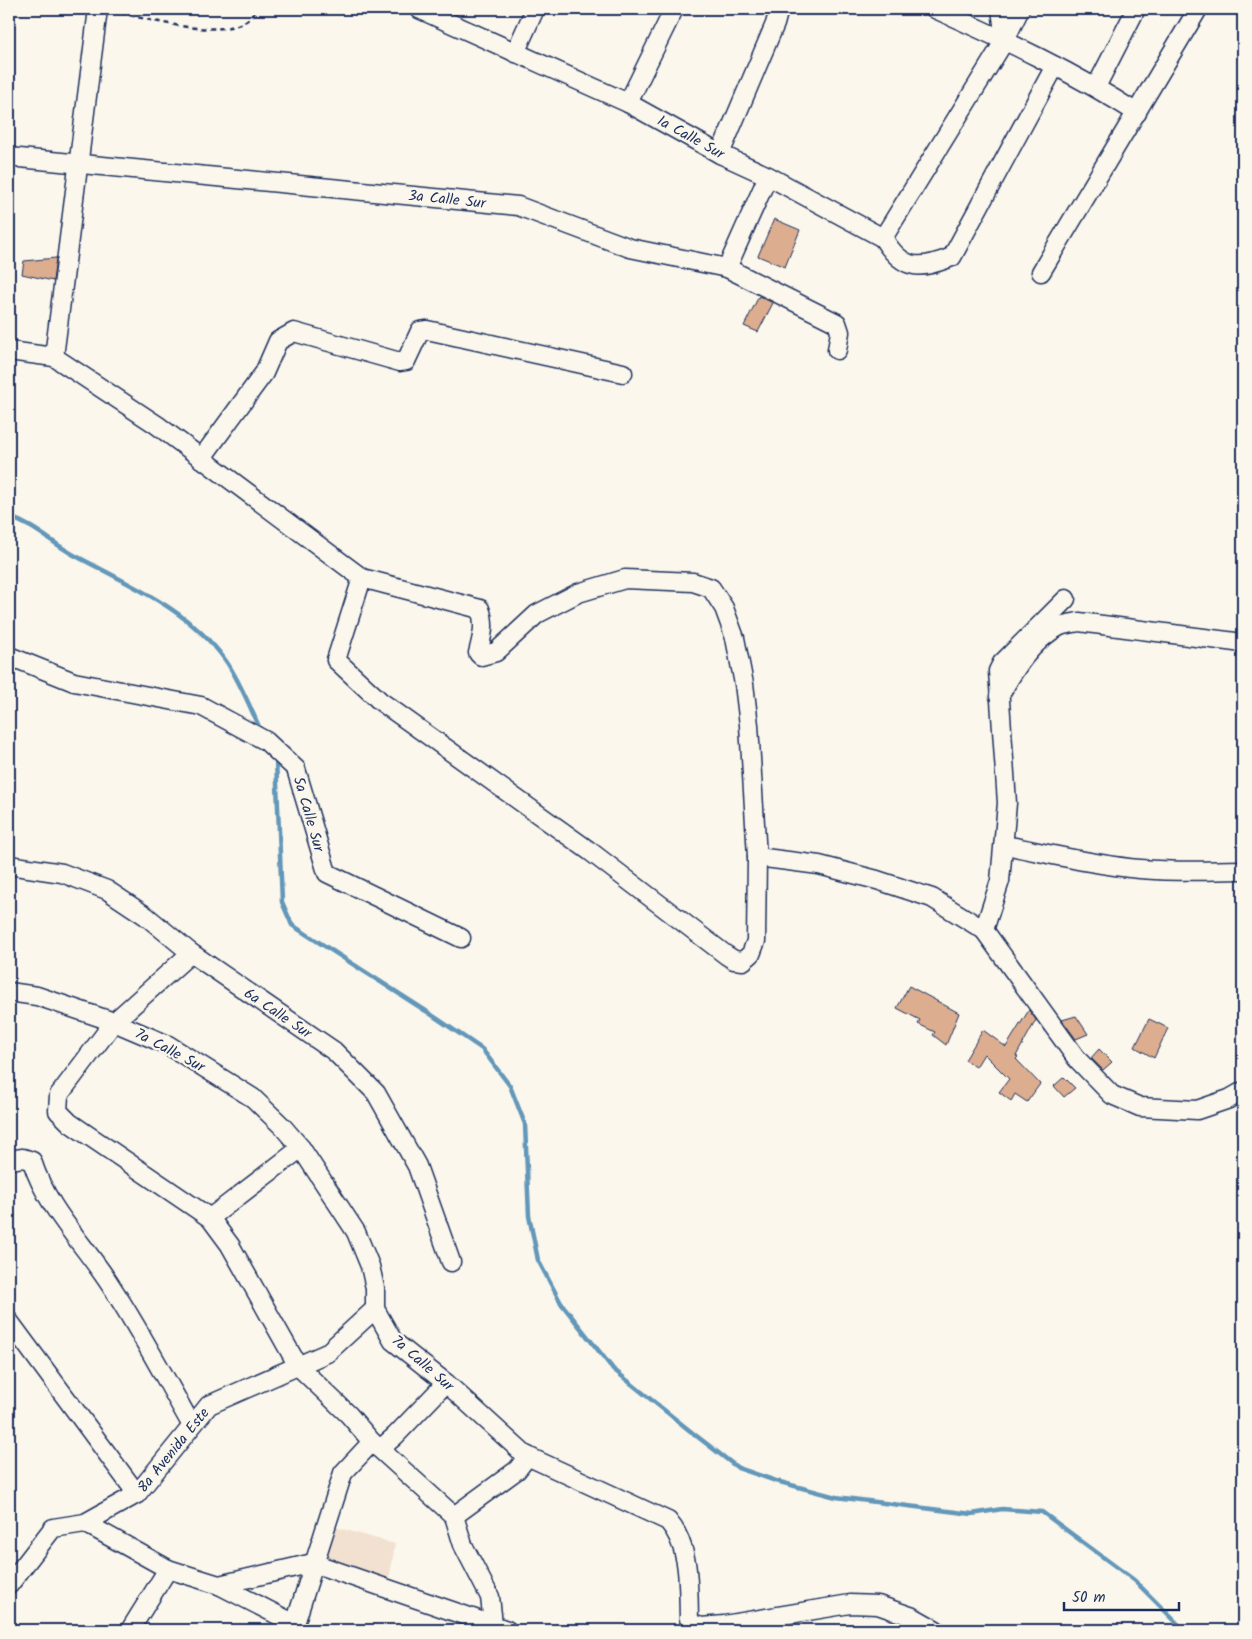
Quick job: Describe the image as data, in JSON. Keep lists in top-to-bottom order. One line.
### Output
{"streets":{"street":["1a Calle Sur","3a Calle Sur","5a Calle Sur","6a Calle Sur","7a Calle Sur","8a Avenida Este"]},"crossings":[["7a Calle Sur","8a Avenida Este"]],"scale_bar":"50 m"}
